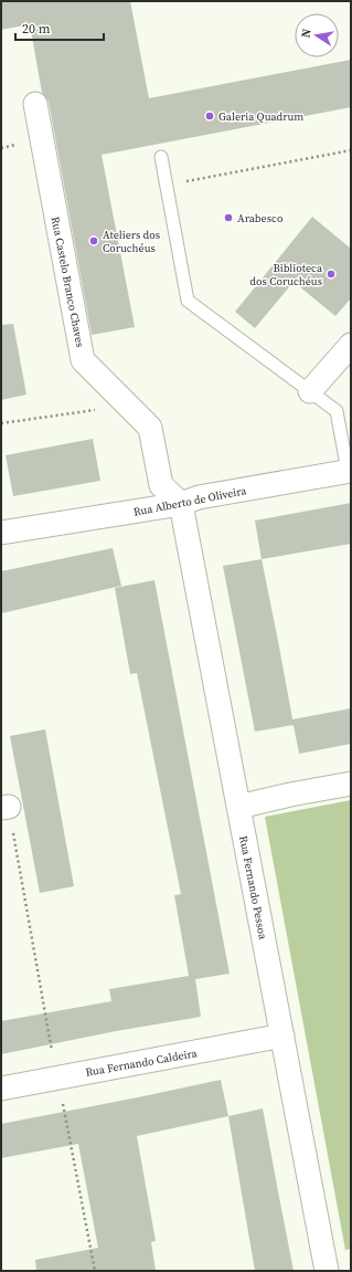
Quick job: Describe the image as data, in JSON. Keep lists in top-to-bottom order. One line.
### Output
{"streets":{"street":["Rua Castelo Branco Chaves","Rua Alberto de Oliveira","Rua Fernando Pessoa","Rua Fernando Caldeira"]},"crossings":[["Rua Castelo Branco Chaves","Rua Alberto de Oliveira"],["Rua Castelo Branco Chaves","Rua Fernando Pessoa"],["Rua Alberto de Oliveira","Rua Fernando Pessoa"],["Rua Fernando Pessoa","Rua Fernando Caldeira"]],"places":["Galeria Quadrum","Arabesco","Ateliers dos Coruchéus","Biblioteca dos Coruchéus"],"scale_bar":"20 m","north":"left"}
